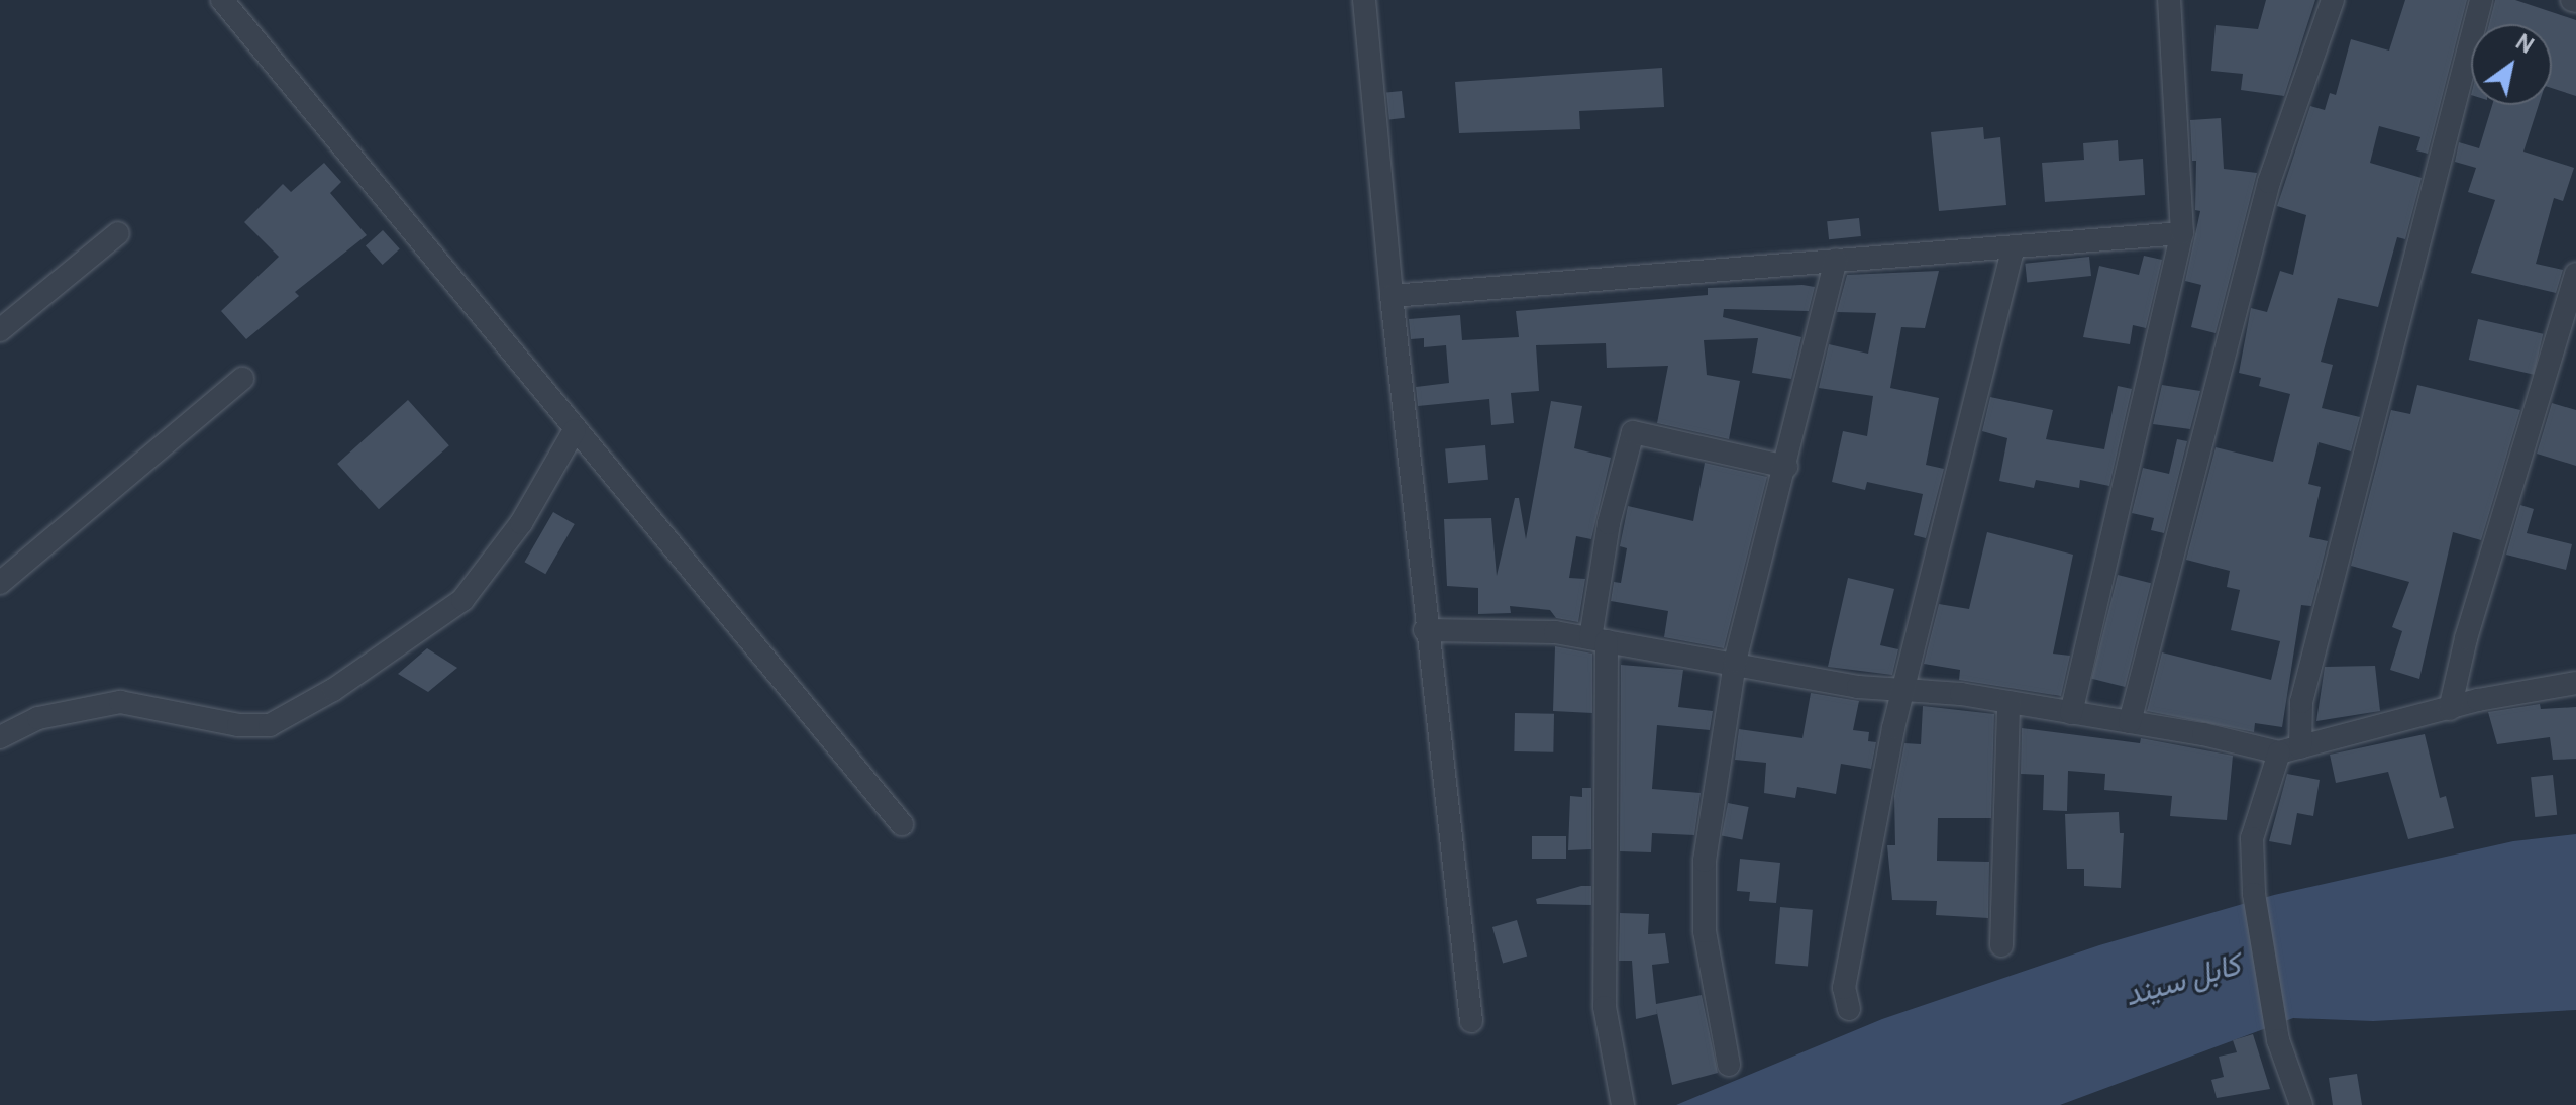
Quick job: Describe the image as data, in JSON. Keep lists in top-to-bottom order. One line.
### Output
{"water":["کابل سيند"],"north":"top right"}
